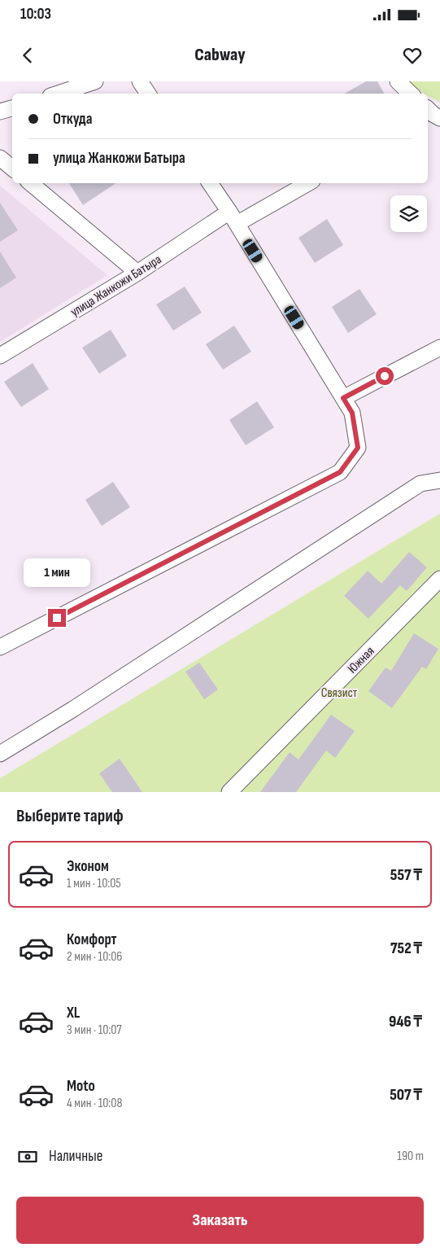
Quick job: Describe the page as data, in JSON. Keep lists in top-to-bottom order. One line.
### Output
{"streets":{"street":["улица Жанкожи Батыра","Южная"]},"parks":["Связист"],"page":{"status":"10:03","header":"Cabway","banner":["Откуда","улица Жанкожи Батыра"],"bubble":"1 мин","heading":"Выберите тариф","list":[{"name":"Эконом","note":"1 мин · 10:05","value":"557 ₸"},{"name":"Комфорт","note":"2 мин · 10:06","value":"752 ₸"},{"name":"XL","note":"3 мин · 10:07","value":"946 ₸"},{"name":"Moto","note":"4 мин · 10:08","value":"507 ₸"}],"pay":["Наличные","190 m"],"buttons":"Заказать"}}
